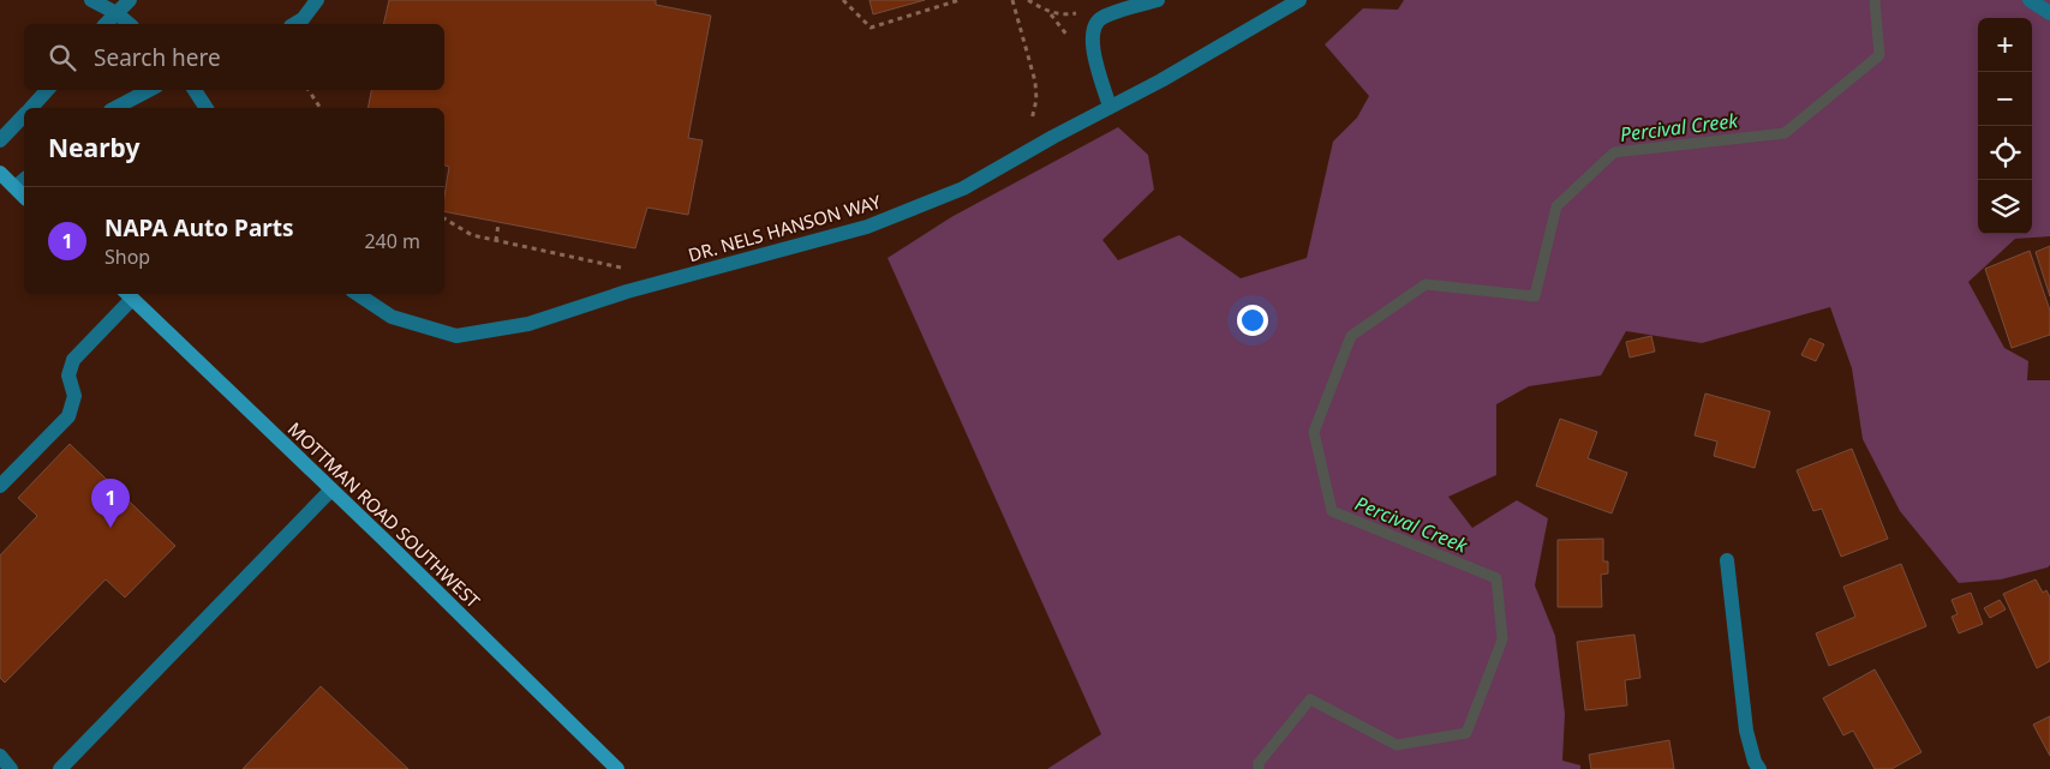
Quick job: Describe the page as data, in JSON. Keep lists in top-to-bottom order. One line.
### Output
{"streets":{"street":["DR. NELS HANSON WAY","MOTTMAN ROAD SOUTHWEST"]},"water":["Percival Creek"],"page":{"map_buttons":["+","−"],"search":"Search here","heading":"Nearby","list":[{"mark":"1","name":"NAPA Auto Parts","note":"Shop","value":"240 m"}],"pins":"1"}}
